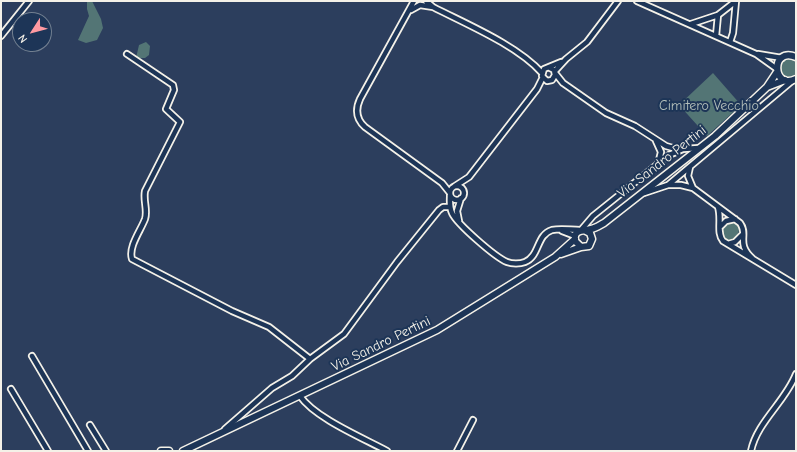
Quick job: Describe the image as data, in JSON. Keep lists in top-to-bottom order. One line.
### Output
{"streets":{"main road":["Via Sandro Pertini"]},"parks":["Cimitero Vecchio"],"north":"bottom left"}
